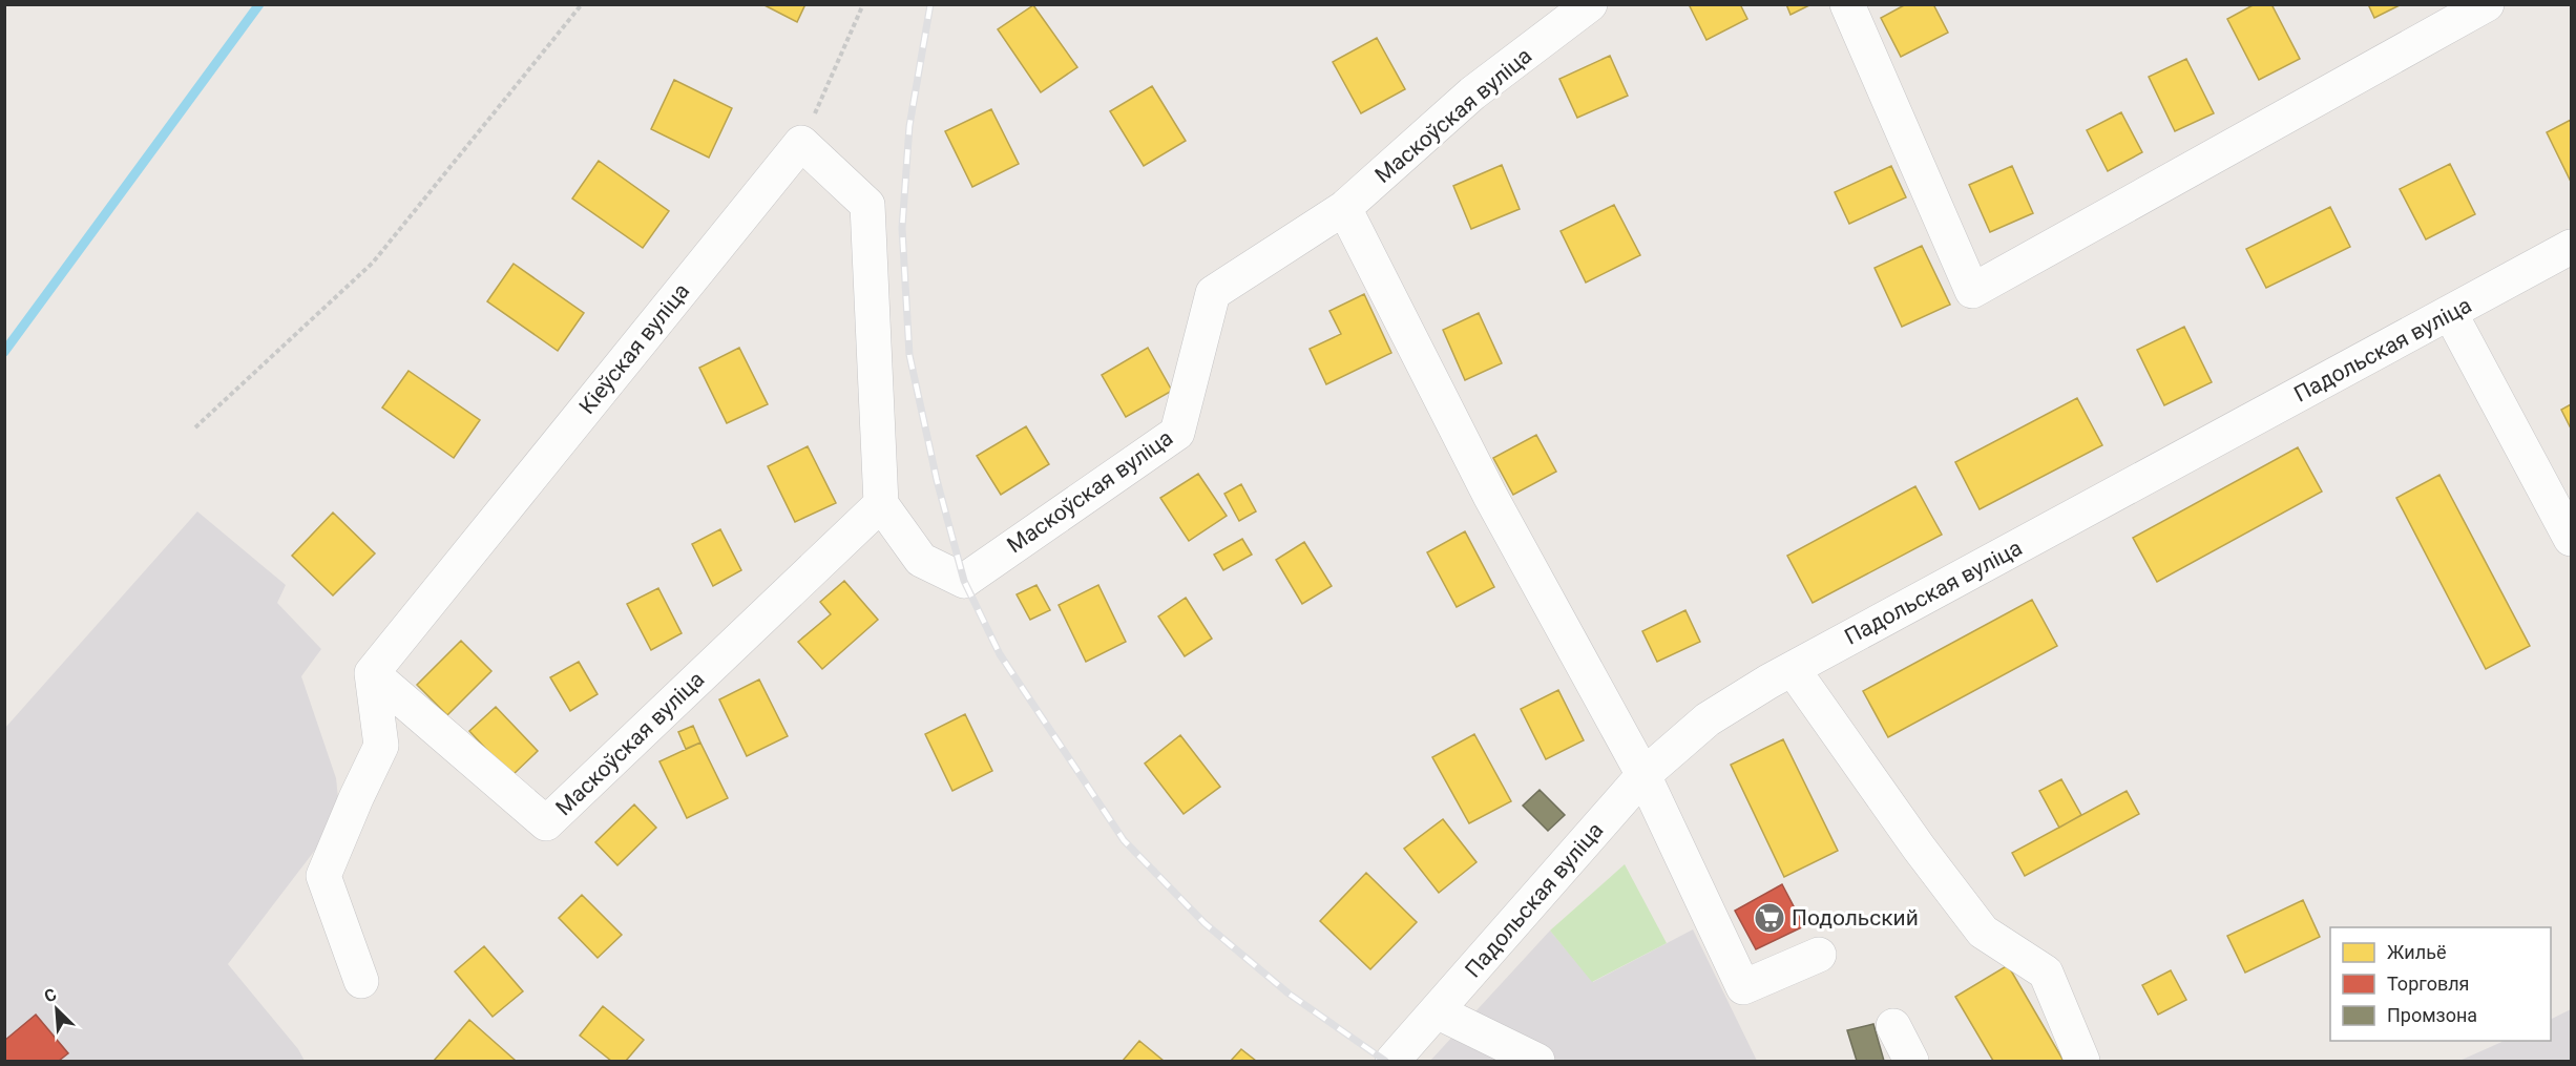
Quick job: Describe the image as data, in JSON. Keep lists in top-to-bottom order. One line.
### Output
{"streets":{"street":["Маскоўская вуліца","Кіеўская вуліца","Падольская вуліца"]},"crossings":[["Маскоўская вуліца","Кіеўская вуліца"]],"places":{"supermarket":["Подольский"]},"legend":["Жильё","Торговля","Промзона"],"north":"top left"}
